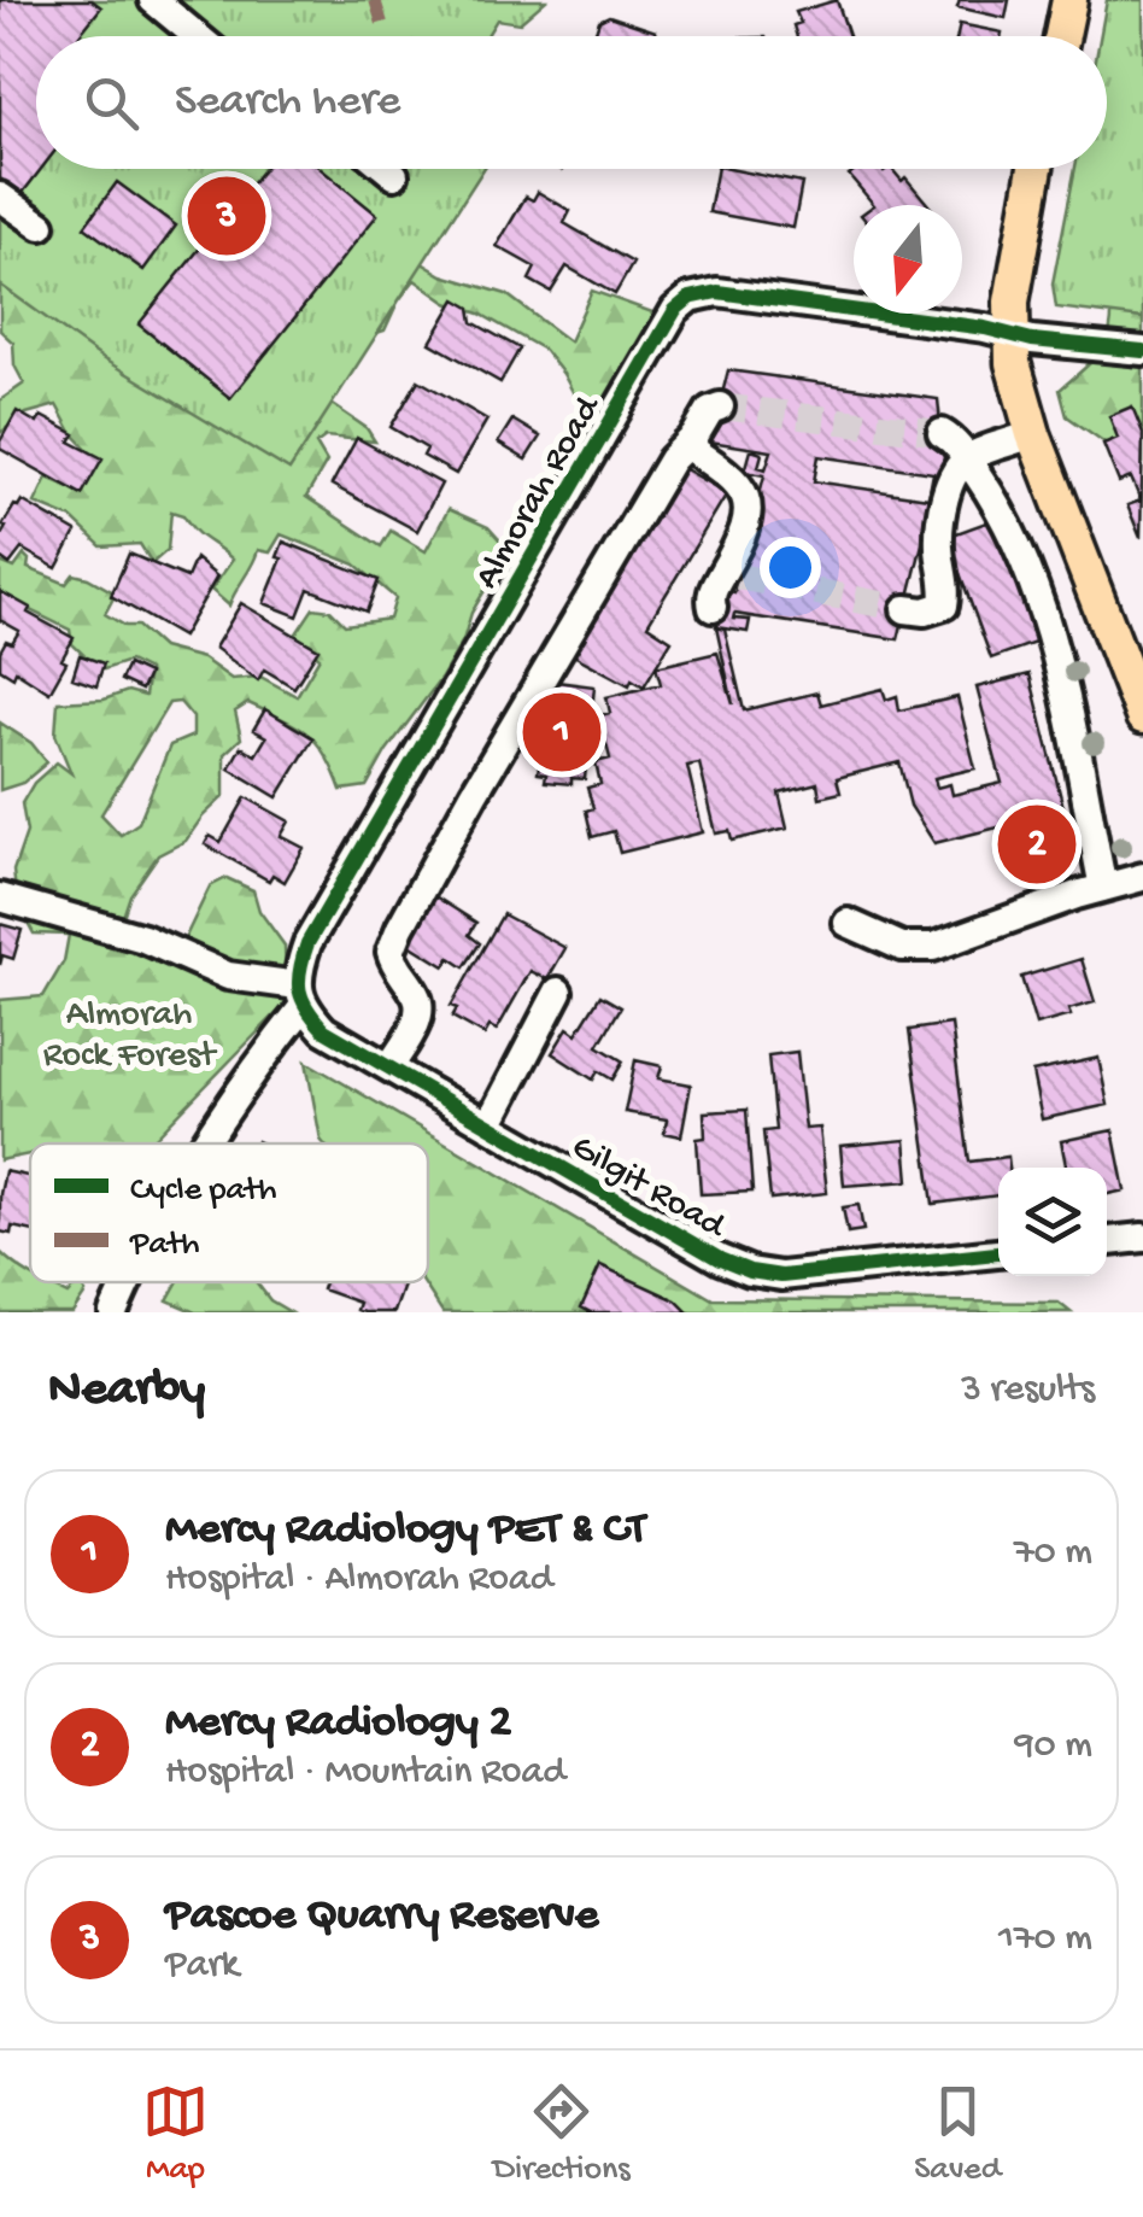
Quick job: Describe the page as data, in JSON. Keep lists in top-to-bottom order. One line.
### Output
{"streets":{"street":["Almorah Road","Gilgit Road"]},"crossings":[["Almorah Road","Gilgit Road"]],"parks":["Almorah Rock Forest"],"legend":["Cycle path","Path"],"north":"bottom","page":{"search":"Search here","pins":["3","1","2"],"heading":["Nearby","3 results"],"list":[{"mark":"1","name":"Mercy Radiology PET & CT","note":"Hospital · Almorah Road","value":"70 m"},{"mark":"2","name":"Mercy Radiology 2","note":"Hospital · Mountain Road","value":"90 m"},{"mark":"3","name":"Pascoe Quarry Reserve","note":"Park","value":"170 m"}],"nav":["Map","Directions","Saved"]}}
